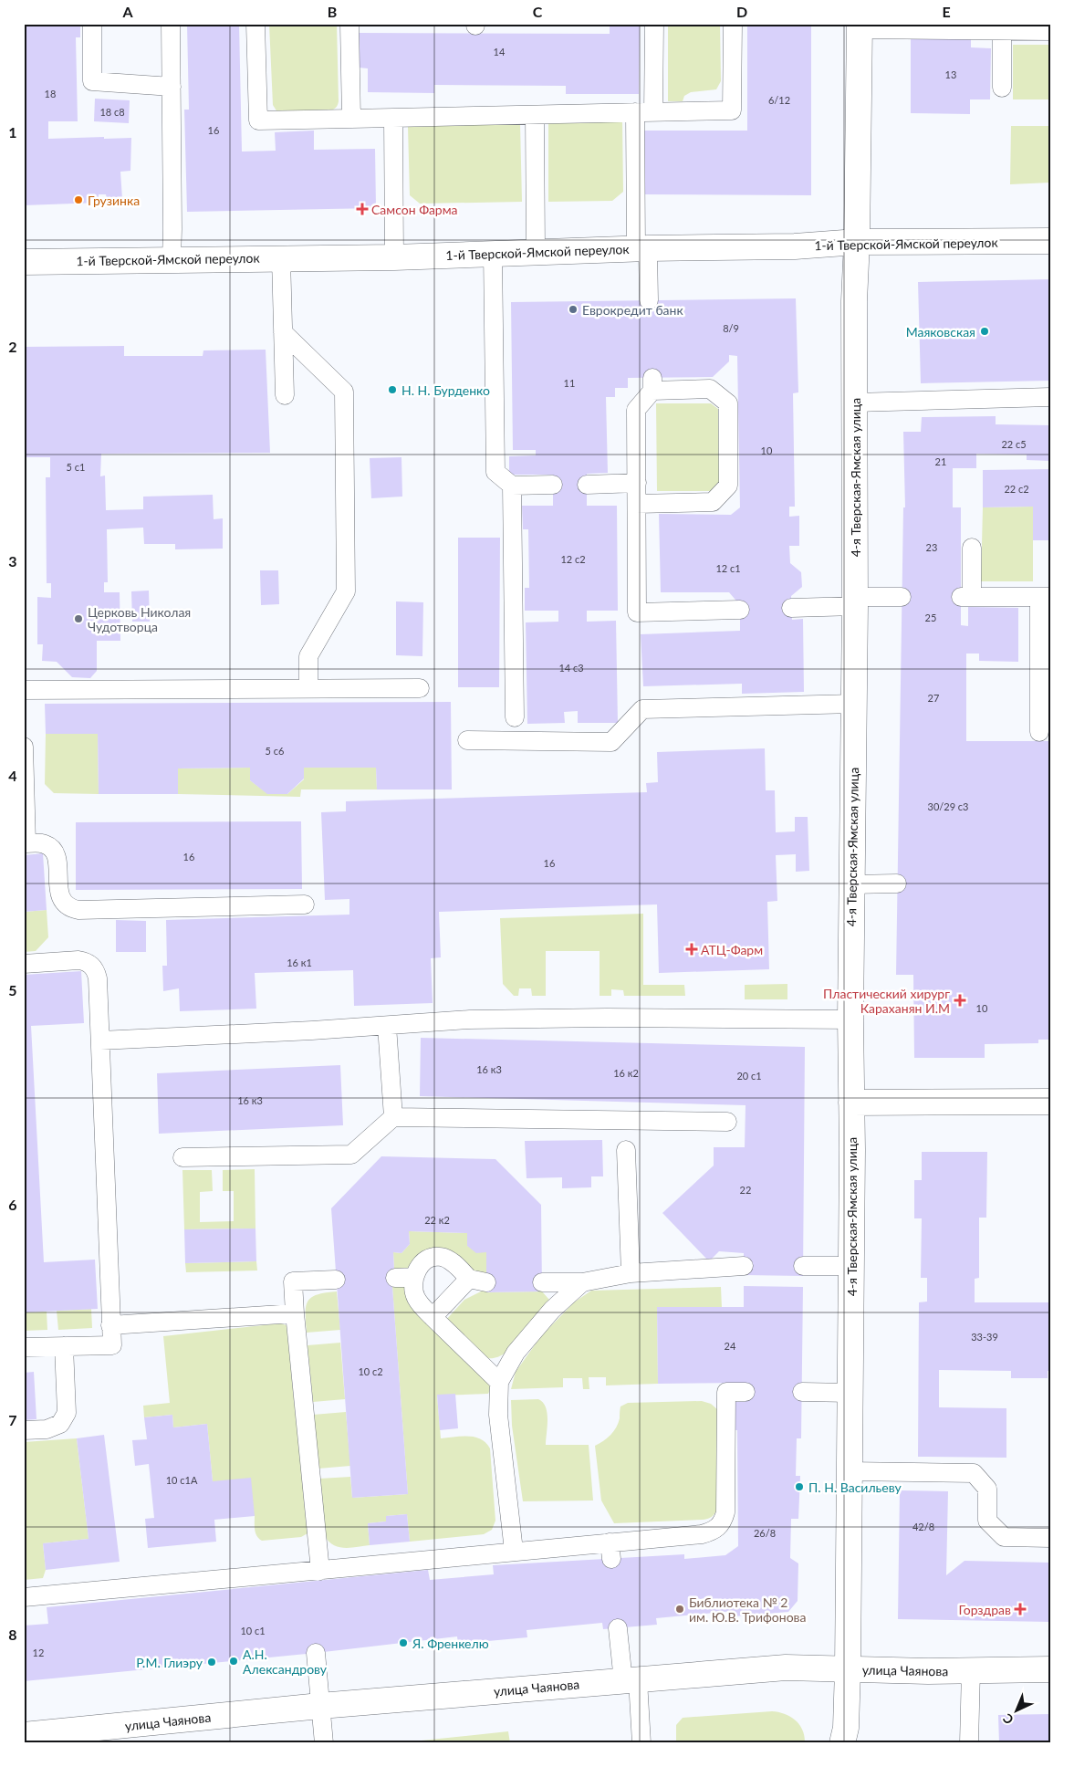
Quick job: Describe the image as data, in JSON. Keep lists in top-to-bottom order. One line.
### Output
{"streets":{"street":["1-й Тверской-Ямской переулок","4-я Тверская-Ямская улица","улица Чаянова"]},"crossings":[["1-й Тверской-Ямской переулок","4-я Тверская-Ямская улица"],["4-я Тверская-Ямская улица","улица Чаянова"]],"places":{"other":["Грузинка","Еврокредит банк","Маяковская","Н. Н. Бурденко","Церковь Николая Чудотворца","П. Н. Васильеву","Библиотека № 2 им. Ю.В. Трифонова","Я. Френкелю","А.Н. Александрову","Р.М. Глиэру"],"health":["Самсон Фарма","АТЦ-Фарм","Пластический хирург Караханян И.М","Горздрав"]},"house_numbers":["14","13","18","6/12","18 с8","16","8/9","11","22 с5","10","21","5 с1","22 с2","23","12 с2","12 с1","25","14 с3","27","5 с6","30/29 с3","16","16","16 к1","10","16 к3","16 к2","20 с1","16 к3","22","22 к2","33-39","24","10 с2","10 с1А","42/8","26/8","10 с1","12"],"north":"bottom left","grid":{"columns":["A","B","C","D","E"],"rows":["1","2","3","4","5","6","7","8"]}}
